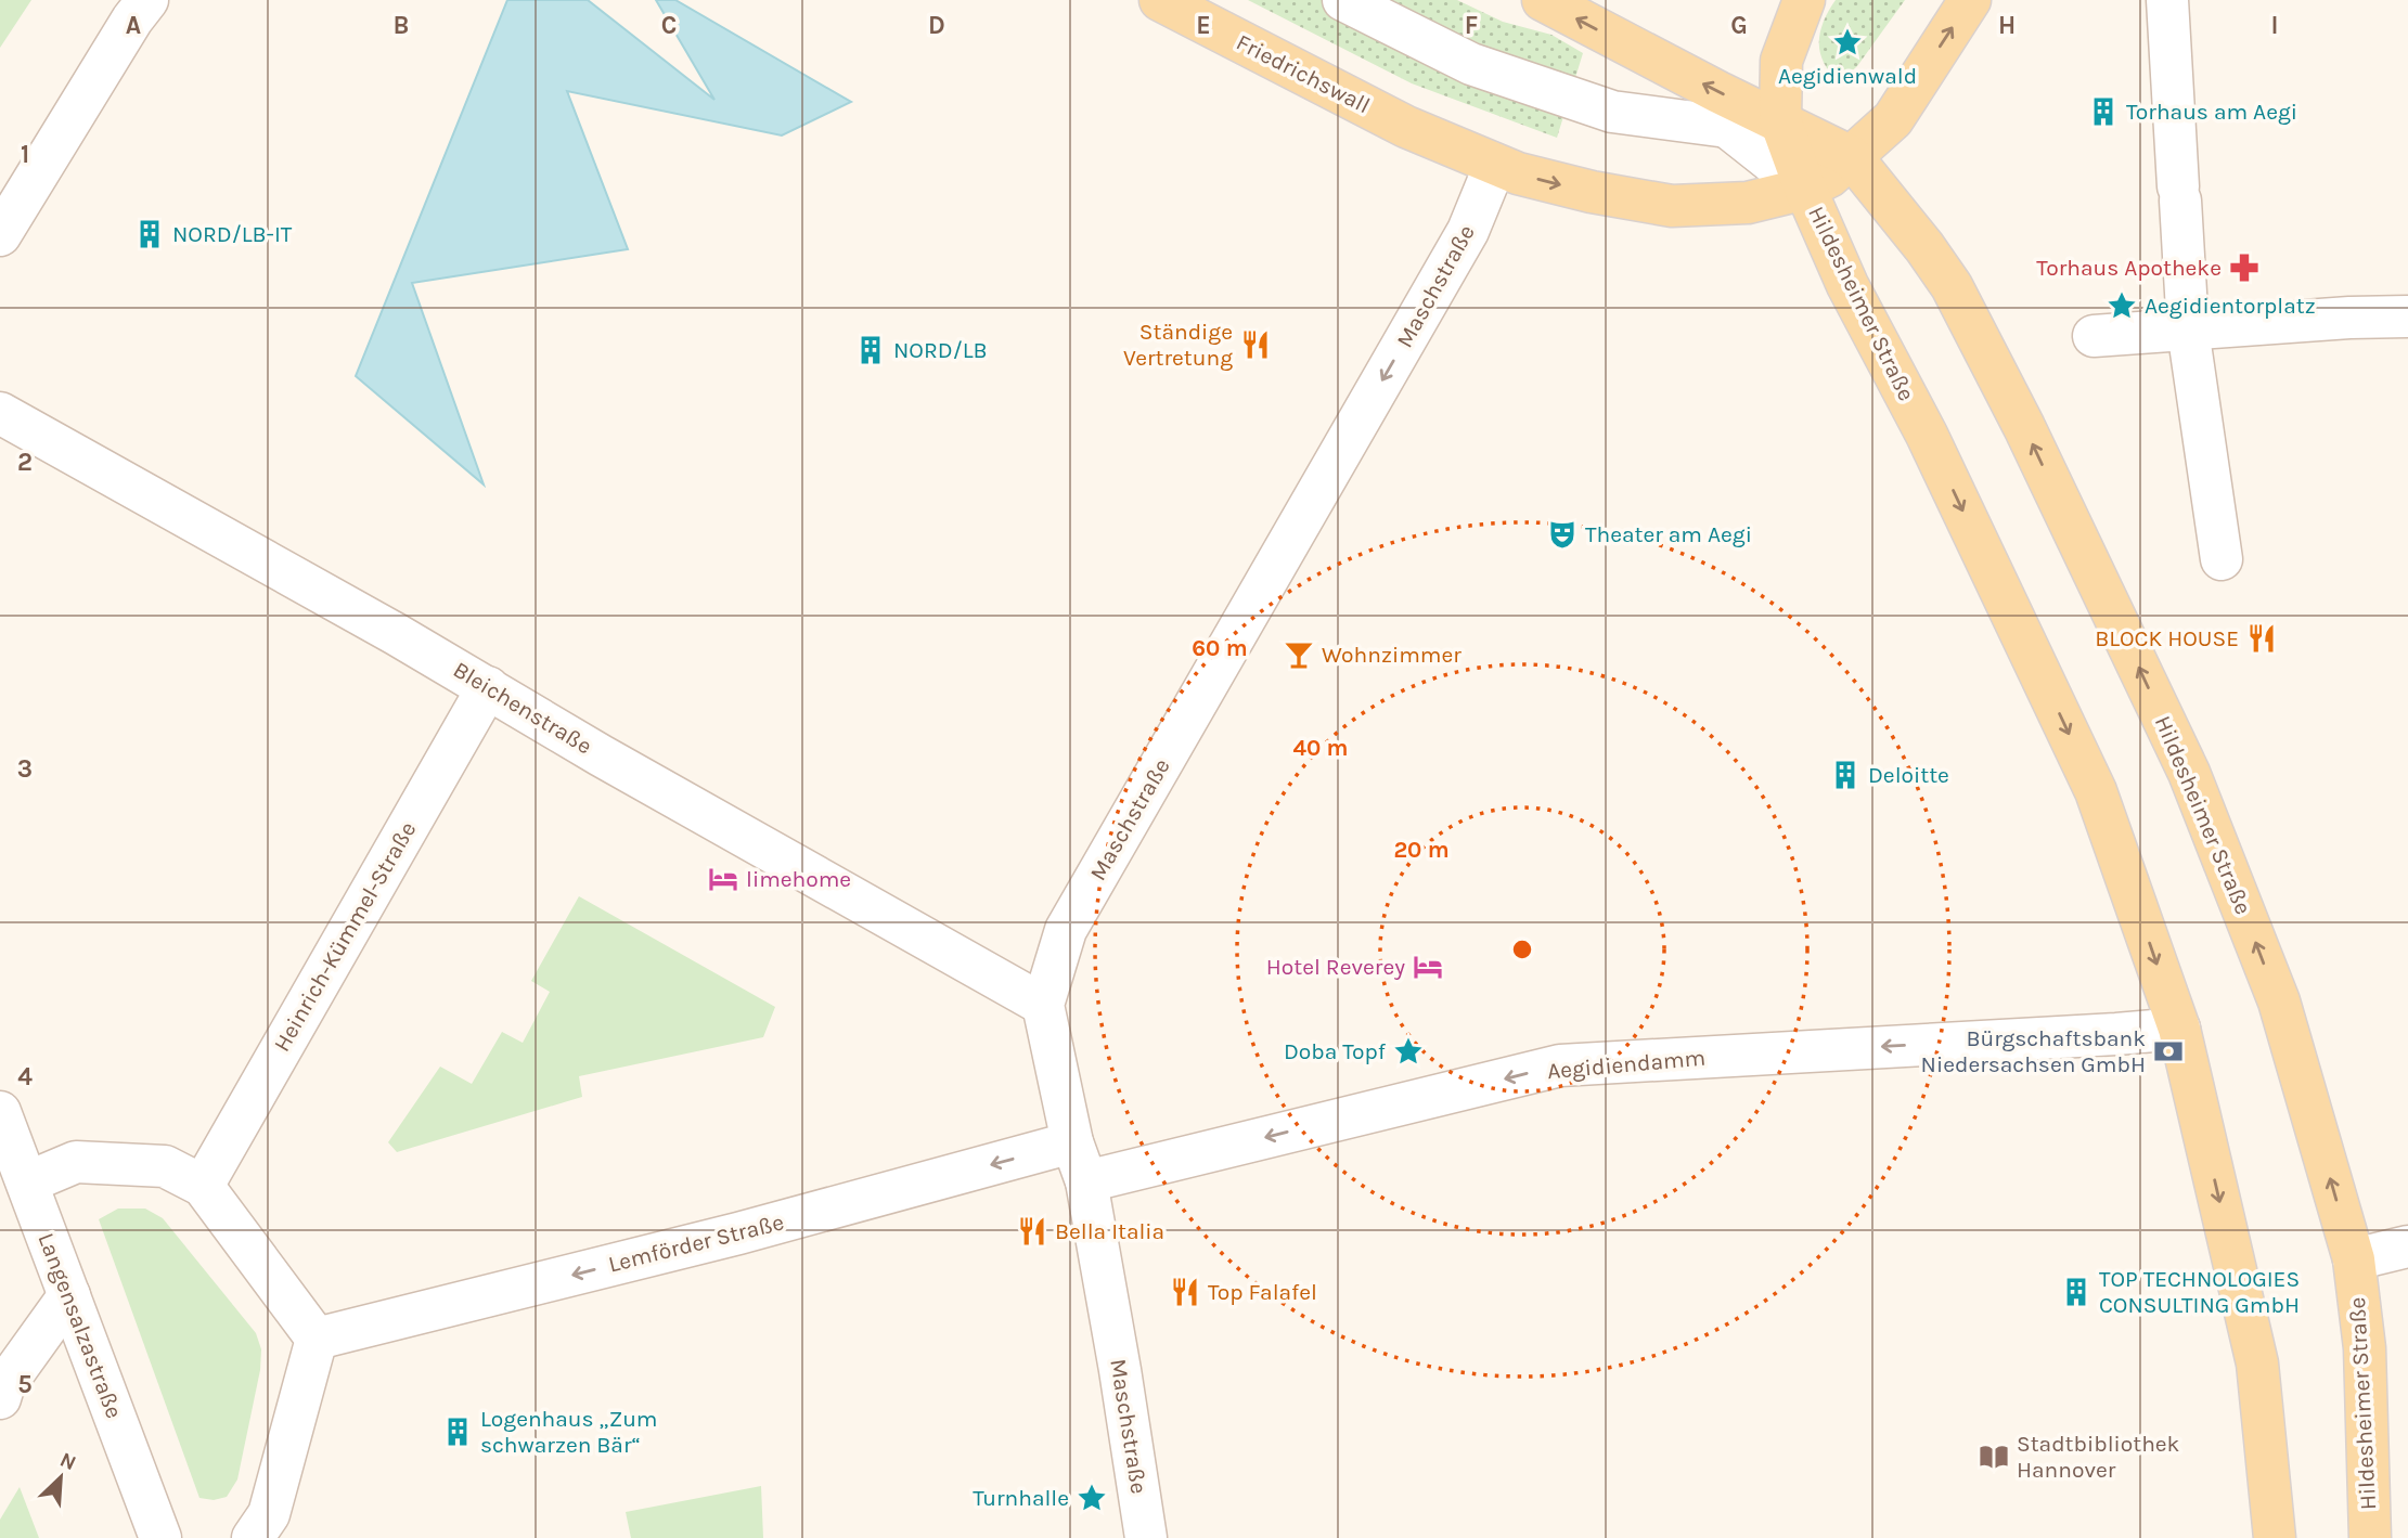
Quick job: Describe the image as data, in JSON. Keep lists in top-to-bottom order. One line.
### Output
{"streets":{"main road":["Friedrichswall","Hildesheimer Straße"],"street":["Maschstraße","Bleichenstraße","Heinrich-Kümmel-Straße","Aegidiendamm","Lemförder Straße","Langensalzastraße"]},"crossings":[["Friedrichswall","Maschstraße"],["Maschstraße","Bleichenstraße"],["Maschstraße","Aegidiendamm"],["Maschstraße","Lemförder Straße"],["Hildesheimer Straße","Aegidiendamm"],["Bleichenstraße","Heinrich-Kümmel-Straße"]],"one_way":["Maschstraße","Aegidiendamm","Lemförder Straße"],"places":{"place":["Aegidienwald","Aegidientorplatz","Doba Topf","Turnhalle"],"building":["Torhaus am Aegi","NORD/LB-IT","NORD/LB","Deloitte","TOP TECHNOLOGIES CONSULTING GmbH","Logenhaus „Zum schwarzen Bär“"],"pharmacy":["Torhaus Apotheke"],"restaurant":["Ständige Vertretung","BLOCK HOUSE","Bella Italia","Top Falafel"],"theatre":["Theater am Aegi"],"bar":["Wohnzimmer"],"hotel":["limehome","Hotel Reverey"],"bank":["Bürgschaftsbank Niedersachsen GmbH"],"library":["Stadtbibliothek Hannover"]},"north":"top right","grid":{"columns":["A","B","C","D","E","F","G","H","I"],"rows":["1","2","3","4","5"]},"rings":["60 m","40 m","20 m"]}
